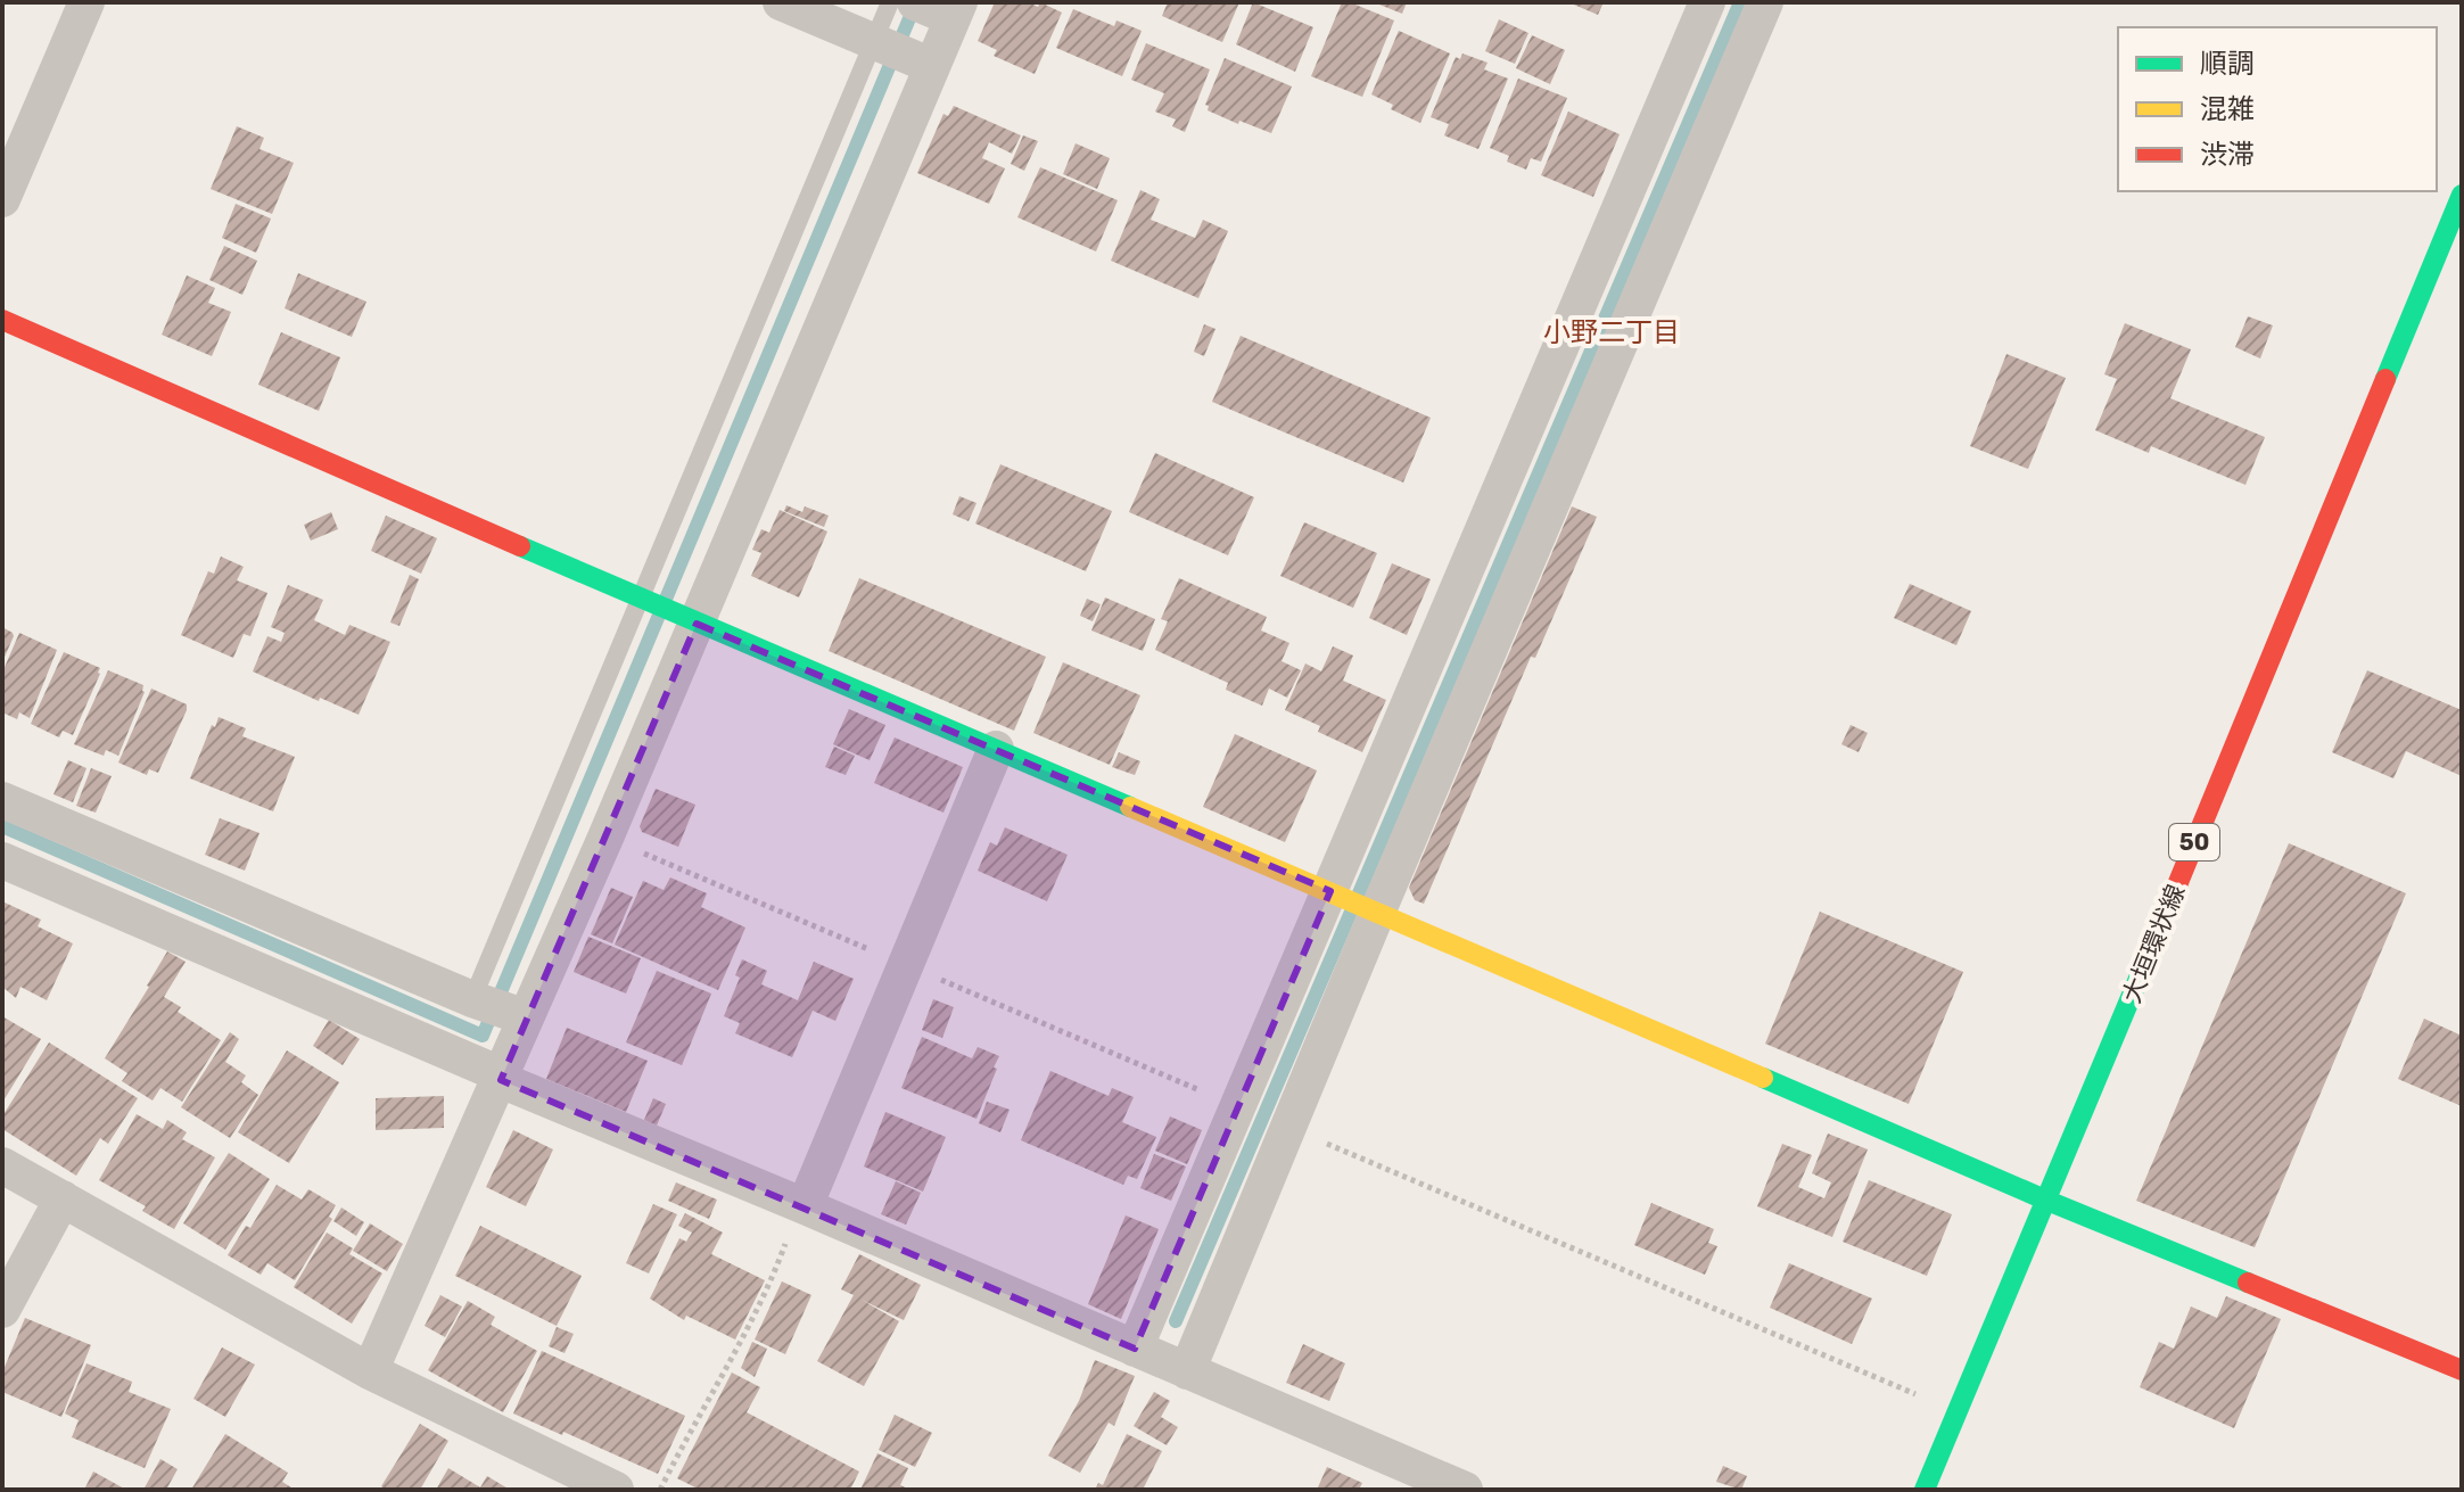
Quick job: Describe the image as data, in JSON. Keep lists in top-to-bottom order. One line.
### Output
{"streets":{"street":["50","大垣環状線"]},"districts":["小野二丁目"],"legend":["順調","混雑","渋滞"]}
